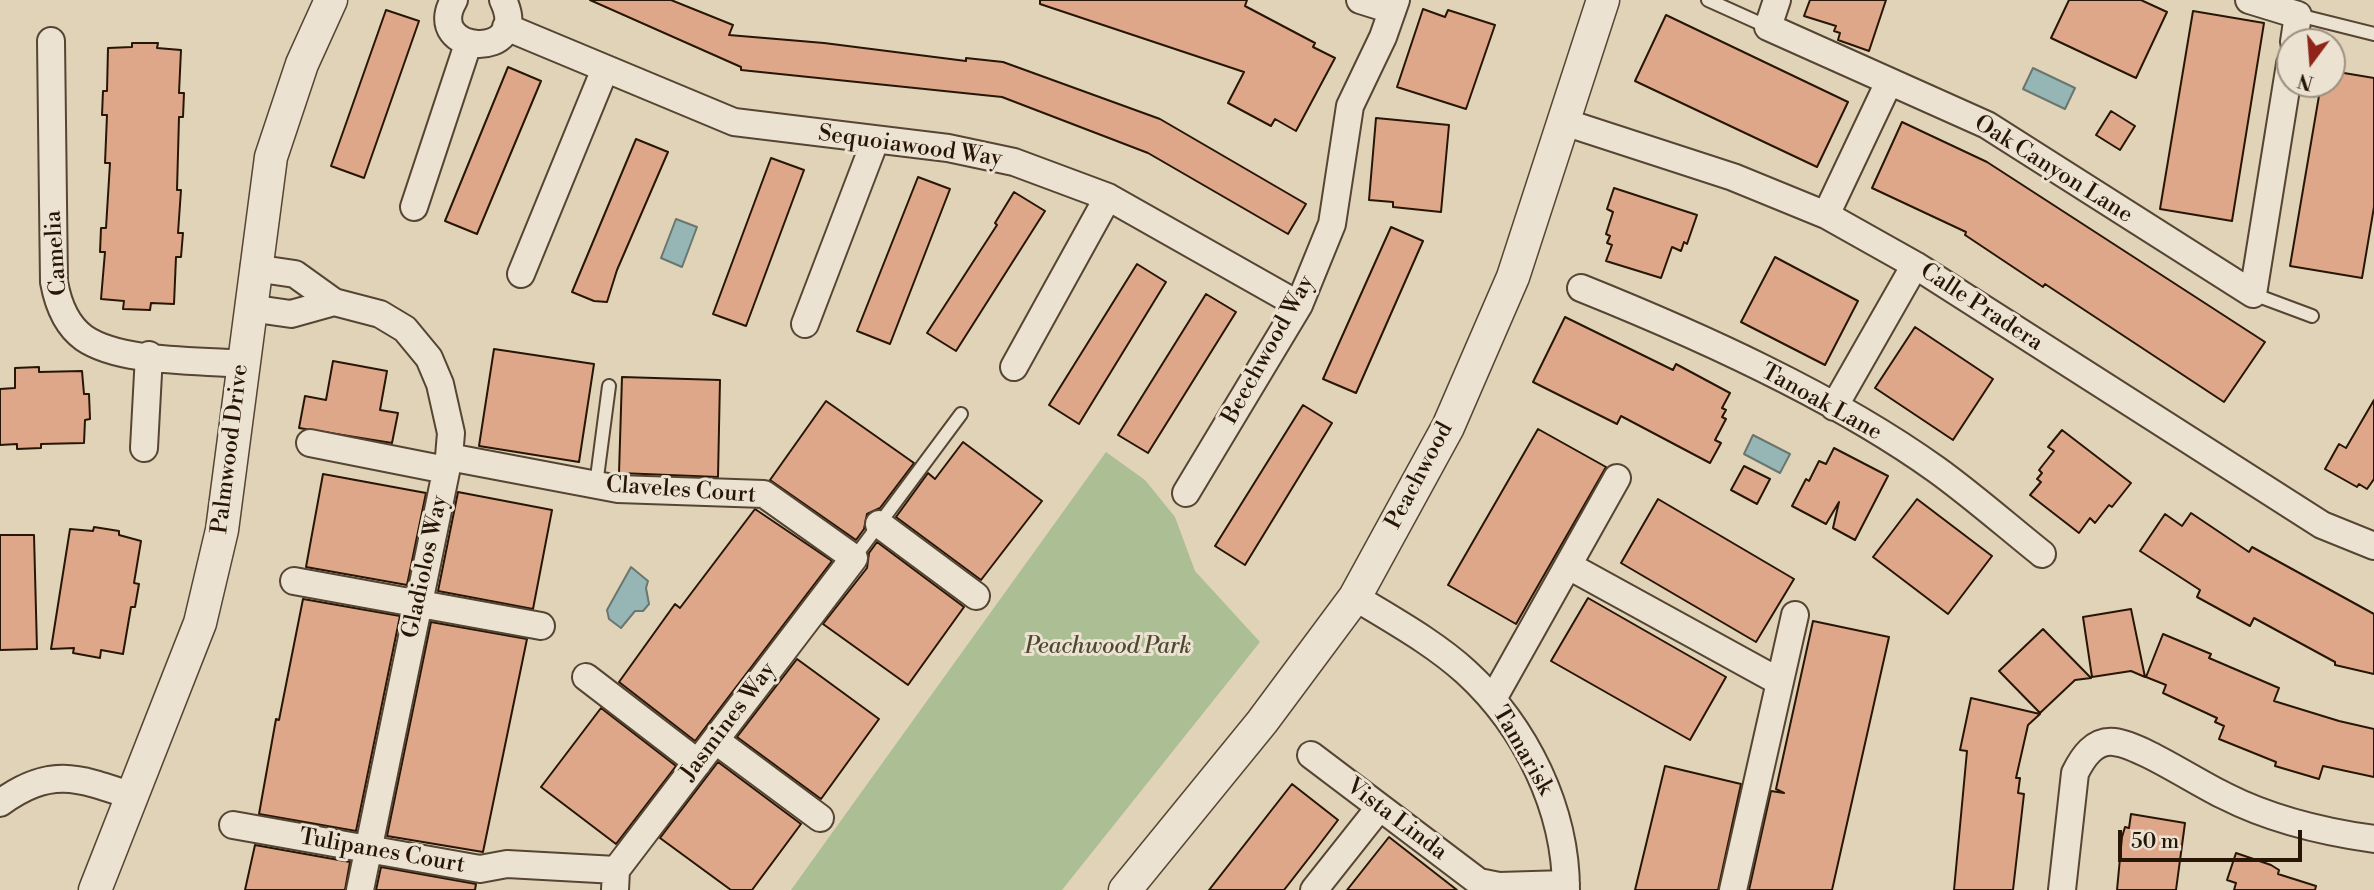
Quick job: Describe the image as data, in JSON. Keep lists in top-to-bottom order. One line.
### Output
{"streets":{"street":["Sequoiawood Way","Oak Canyon Lane","Camelia","Calle Pradera","Beechwood Way","Tanoak Lane","Palmwood Drive","Peachwood","Claveles Court","Gladiolos Way","Jasmines Way","Tamarisk","Vista Linda","Tulipanes Court"]},"crossings":[["Sequoiawood Way","Beechwood Way"],["Camelia","Palmwood Drive"],["Calle Pradera","Peachwood"],["Palmwood Drive","Gladiolos Way"],["Peachwood","Tamarisk"],["Claveles Court","Gladiolos Way"],["Claveles Court","Jasmines Way"],["Gladiolos Way","Tulipanes Court"],["Jasmines Way","Tulipanes Court"],["Tamarisk","Vista Linda"]],"parks":["Peachwood Park"],"scale_bar":"50 m","north":"bottom"}
